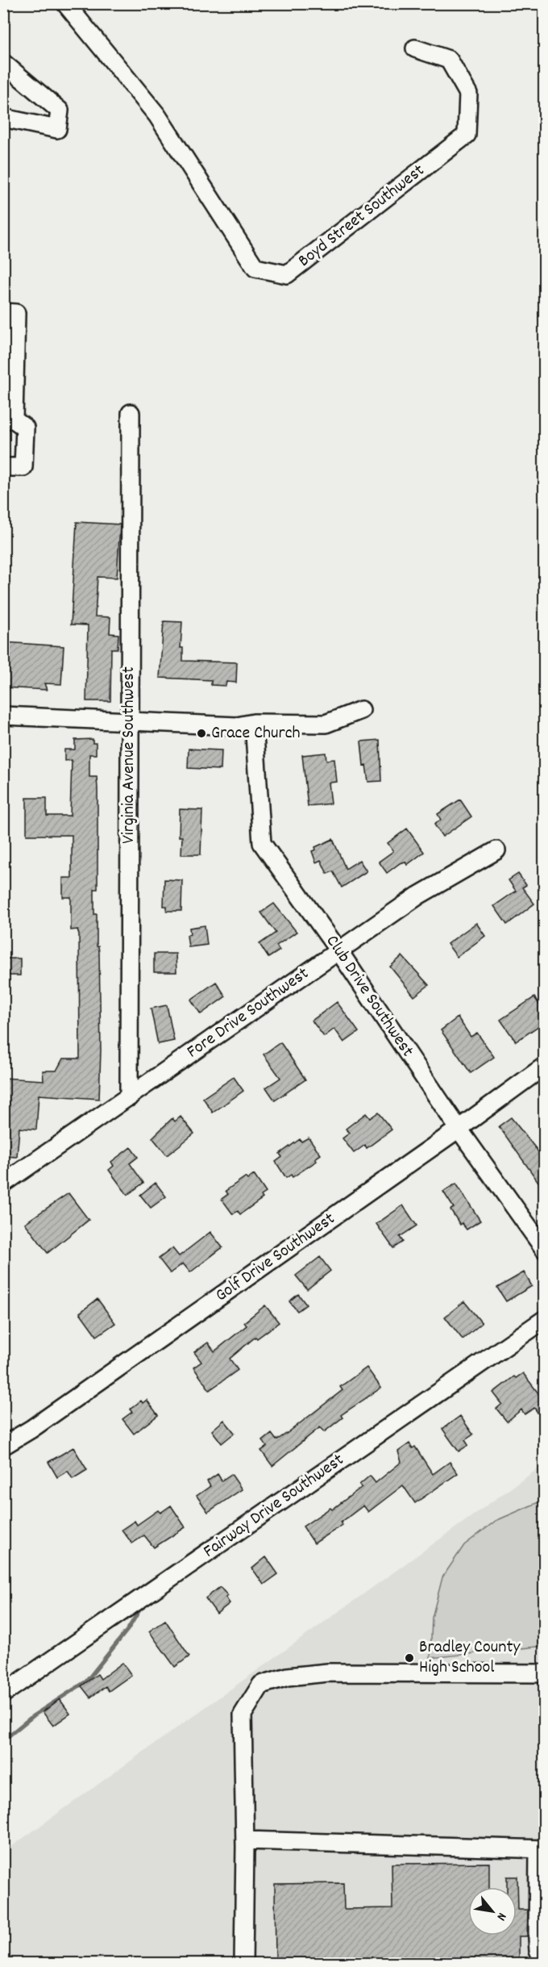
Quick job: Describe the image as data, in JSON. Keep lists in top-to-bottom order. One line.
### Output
{"streets":{"street":["Boyd Street Southwest","Virginia Avenue Southwest","Club Drive Southwest","Fore Drive Southwest","Golf Drive Southwest","Fairway Drive Southwest"]},"crossings":[["Virginia Avenue Southwest","Fore Drive Southwest"],["Club Drive Southwest","Fore Drive Southwest"],["Club Drive Southwest","Golf Drive Southwest"]],"places":["Grace Church","Bradley County High School"],"north":"bottom right"}
